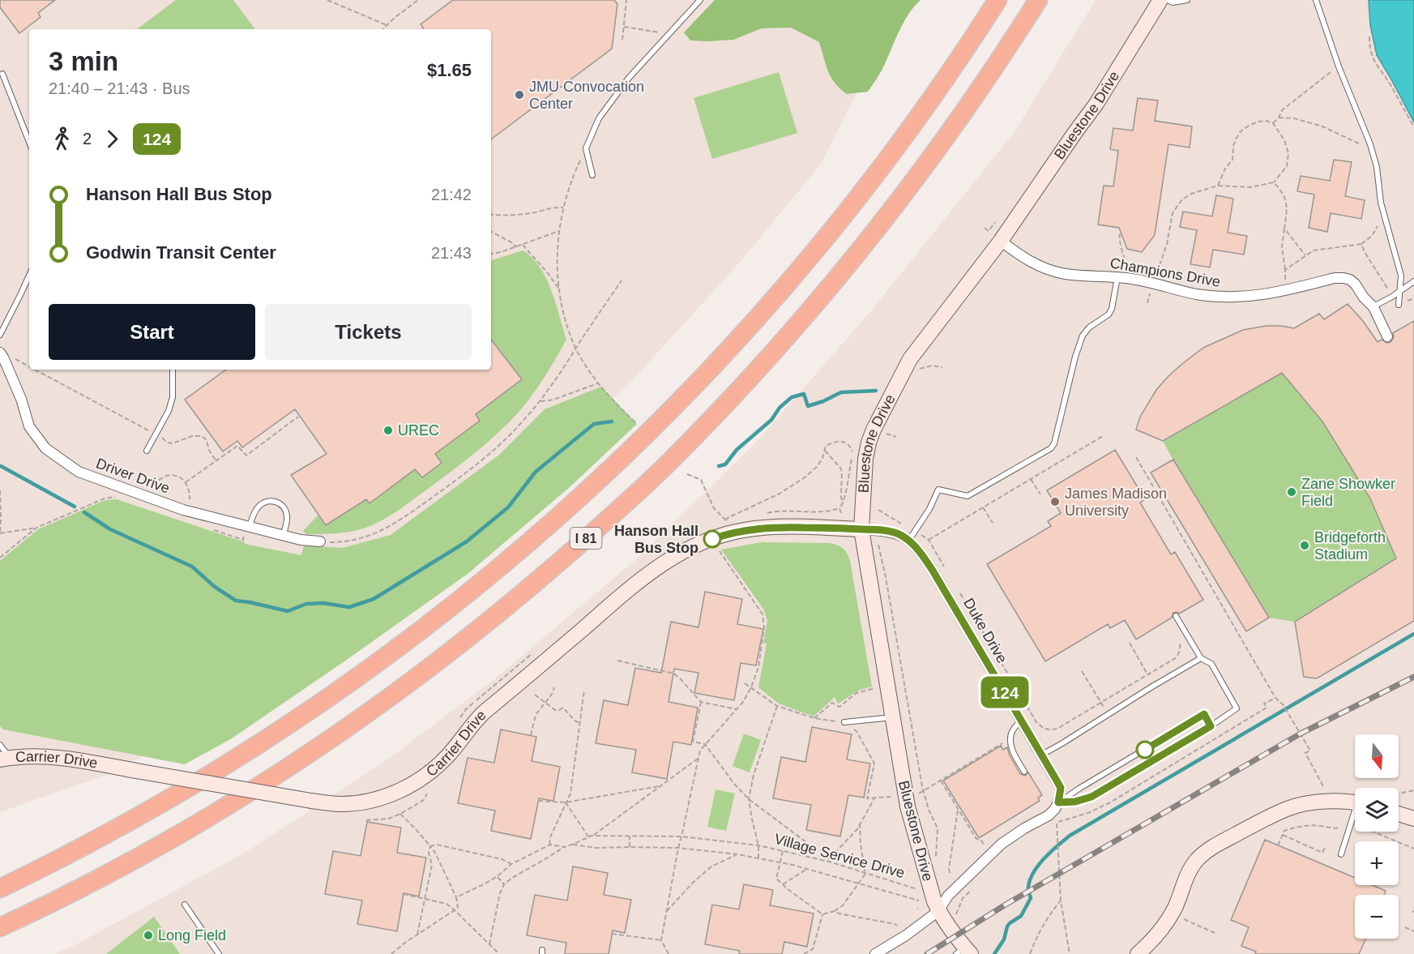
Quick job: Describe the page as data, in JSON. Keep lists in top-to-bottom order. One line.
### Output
{"streets":{"highway":["I 81"],"street":["Bluestone Drive","Champions Drive","Driver Drive","Duke Drive","Carrier Drive"],"path":["Village Service Drive"]},"crossings":[["Bluestone Drive","Champions Drive"],["Bluestone Drive","Carrier Drive"]],"places":["JMU Convocation Center","UREC","Zane Showker Field","James Madison University","Hanson Hall Bus Stop","Bridgeforth Stadium","Long Field"],"lines":["bus line 124"],"north":"bottom","page":{"on_map":"124","heading":["3 min","21:40 – 21:43 · Bus","$1.65"],"legs":["2","124"],"list":[{"name":"Hanson Hall Bus Stop","value":"21:42"},{"name":"Godwin Transit Center","value":"21:43"}],"buttons":["Start","Tickets"],"map_buttons":["+","−"]}}
